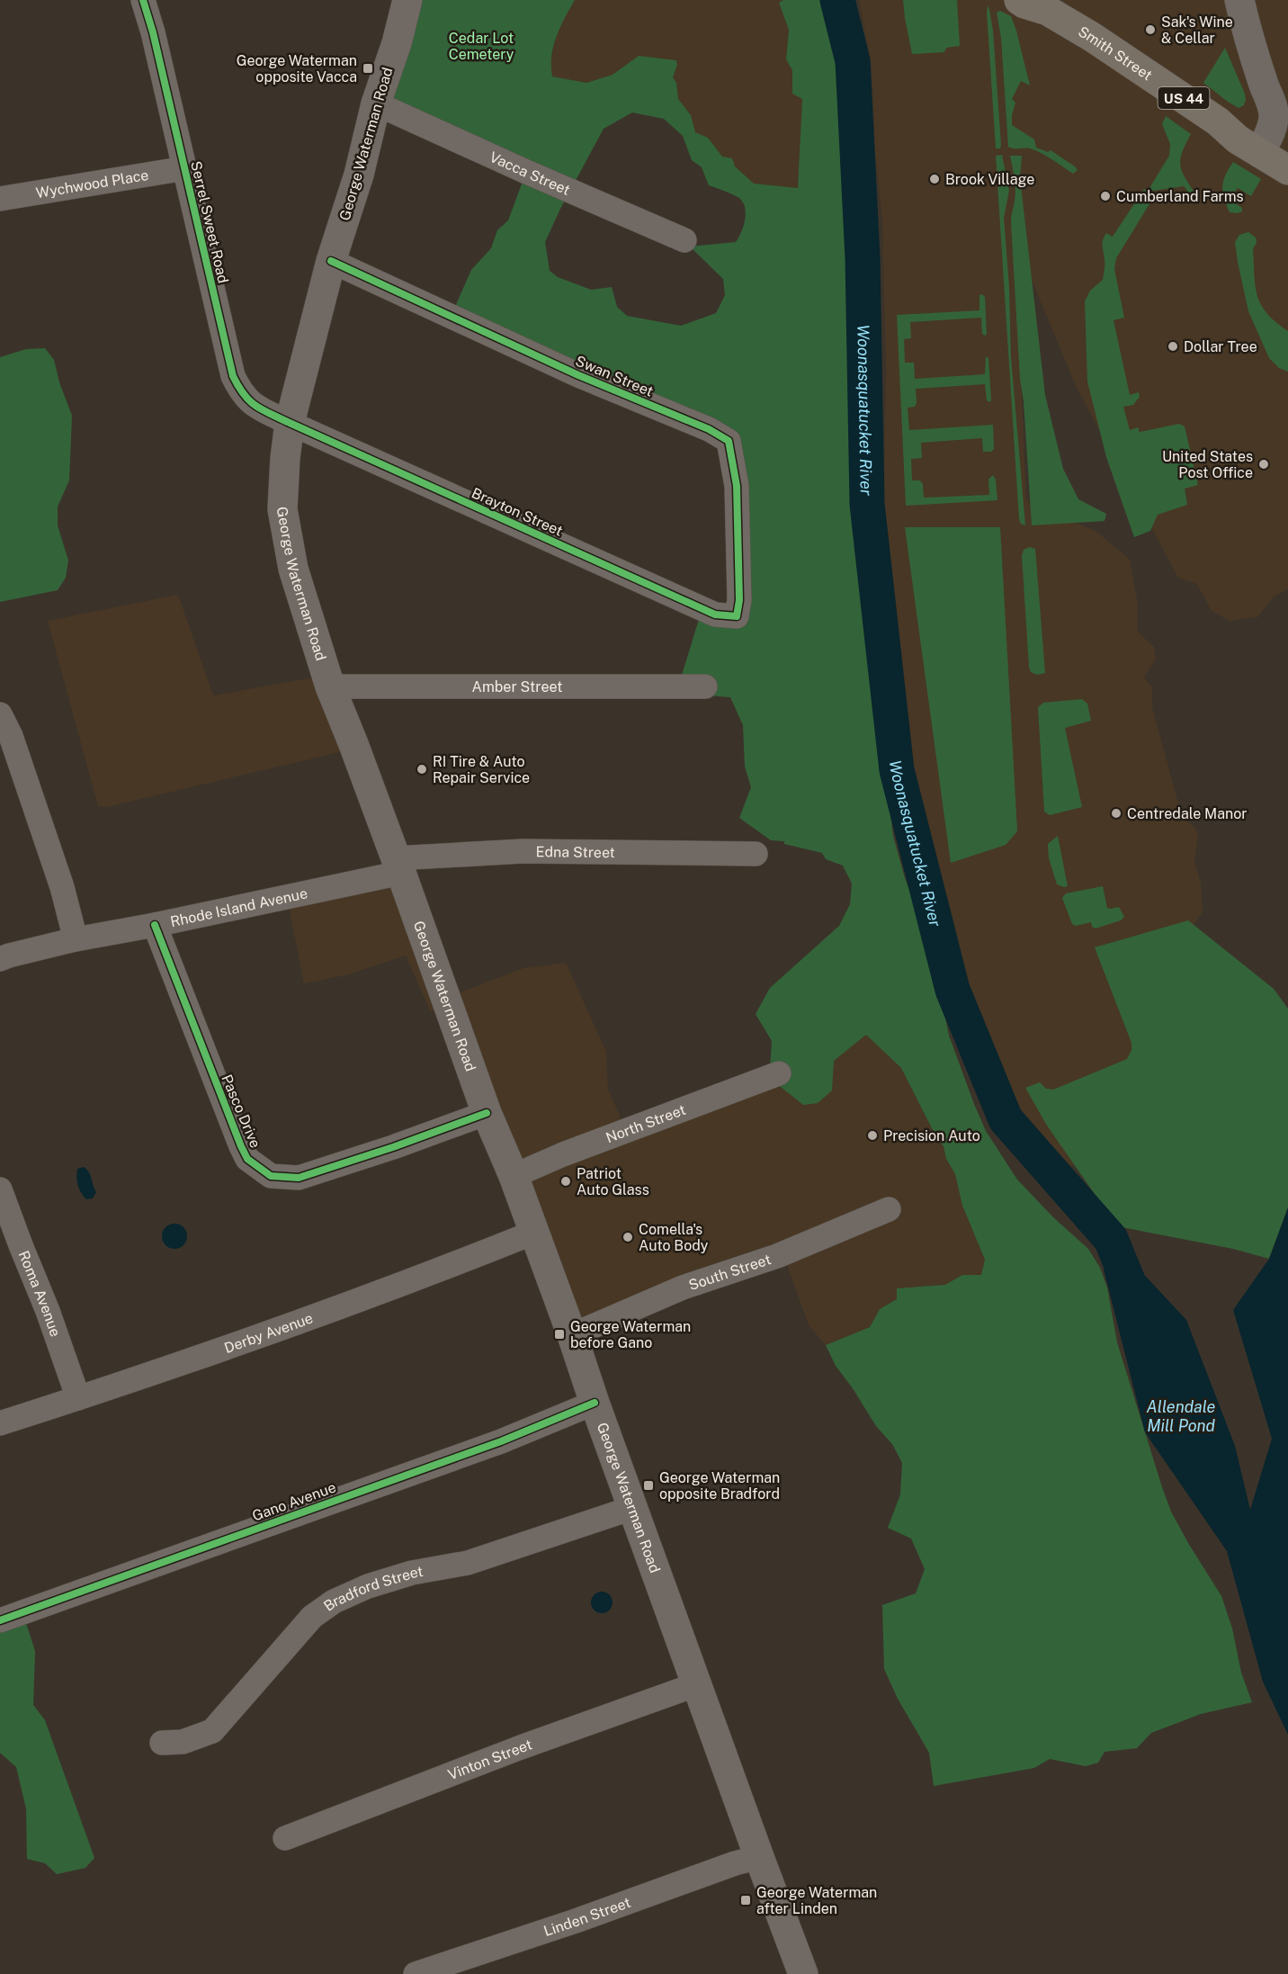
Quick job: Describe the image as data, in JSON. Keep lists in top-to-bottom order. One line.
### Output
{"streets":{"main road":["Smith Street","US 44","George Waterman Road"],"street":["Vacca Street","Wychwood Place","Serrel Sweet Road","Swan Street","Brayton Street","Amber Street","Edna Street","Rhode Island Avenue","Pasco Drive","North Street","South Street","Roma Avenue","Derby Avenue","Gano Avenue","Bradford Street","Vinton Street","Linden Street"]},"crossings":[["George Waterman Road","Vacca Street"],["George Waterman Road","Serrel Sweet Road"],["George Waterman Road","Swan Street"],["George Waterman Road","Brayton Street"],["George Waterman Road","Amber Street"],["George Waterman Road","Edna Street"],["George Waterman Road","Rhode Island Avenue"],["George Waterman Road","Pasco Drive"],["George Waterman Road","North Street"],["George Waterman Road","South Street"],["George Waterman Road","Derby Avenue"],["George Waterman Road","Gano Avenue"],["George Waterman Road","Bradford Street"],["George Waterman Road","Vinton Street"],["George Waterman Road","Linden Street"],["Wychwood Place","Serrel Sweet Road"],["Serrel Sweet Road","Brayton Street"],["Swan Street","Brayton Street"],["Edna Street","Rhode Island Avenue"],["Rhode Island Avenue","Pasco Drive"],["Roma Avenue","Derby Avenue"]],"water":["Woonasquatucket River","Allendale Mill Pond"],"parks":["Cedar Lot Cemetery"],"places":{"other":["Sak's Wine & Cellar","Brook Village","Cumberland Farms","Dollar Tree","United States Post Office","RI Tire & Auto Repair Service","Centredale Manor","Precision Auto","Patriot Auto Glass","Comella's Auto Body"],"transit":["George Waterman opposite Vacca","George Waterman before Gano","George Waterman opposite Bradford","George Waterman after Linden"]}}
